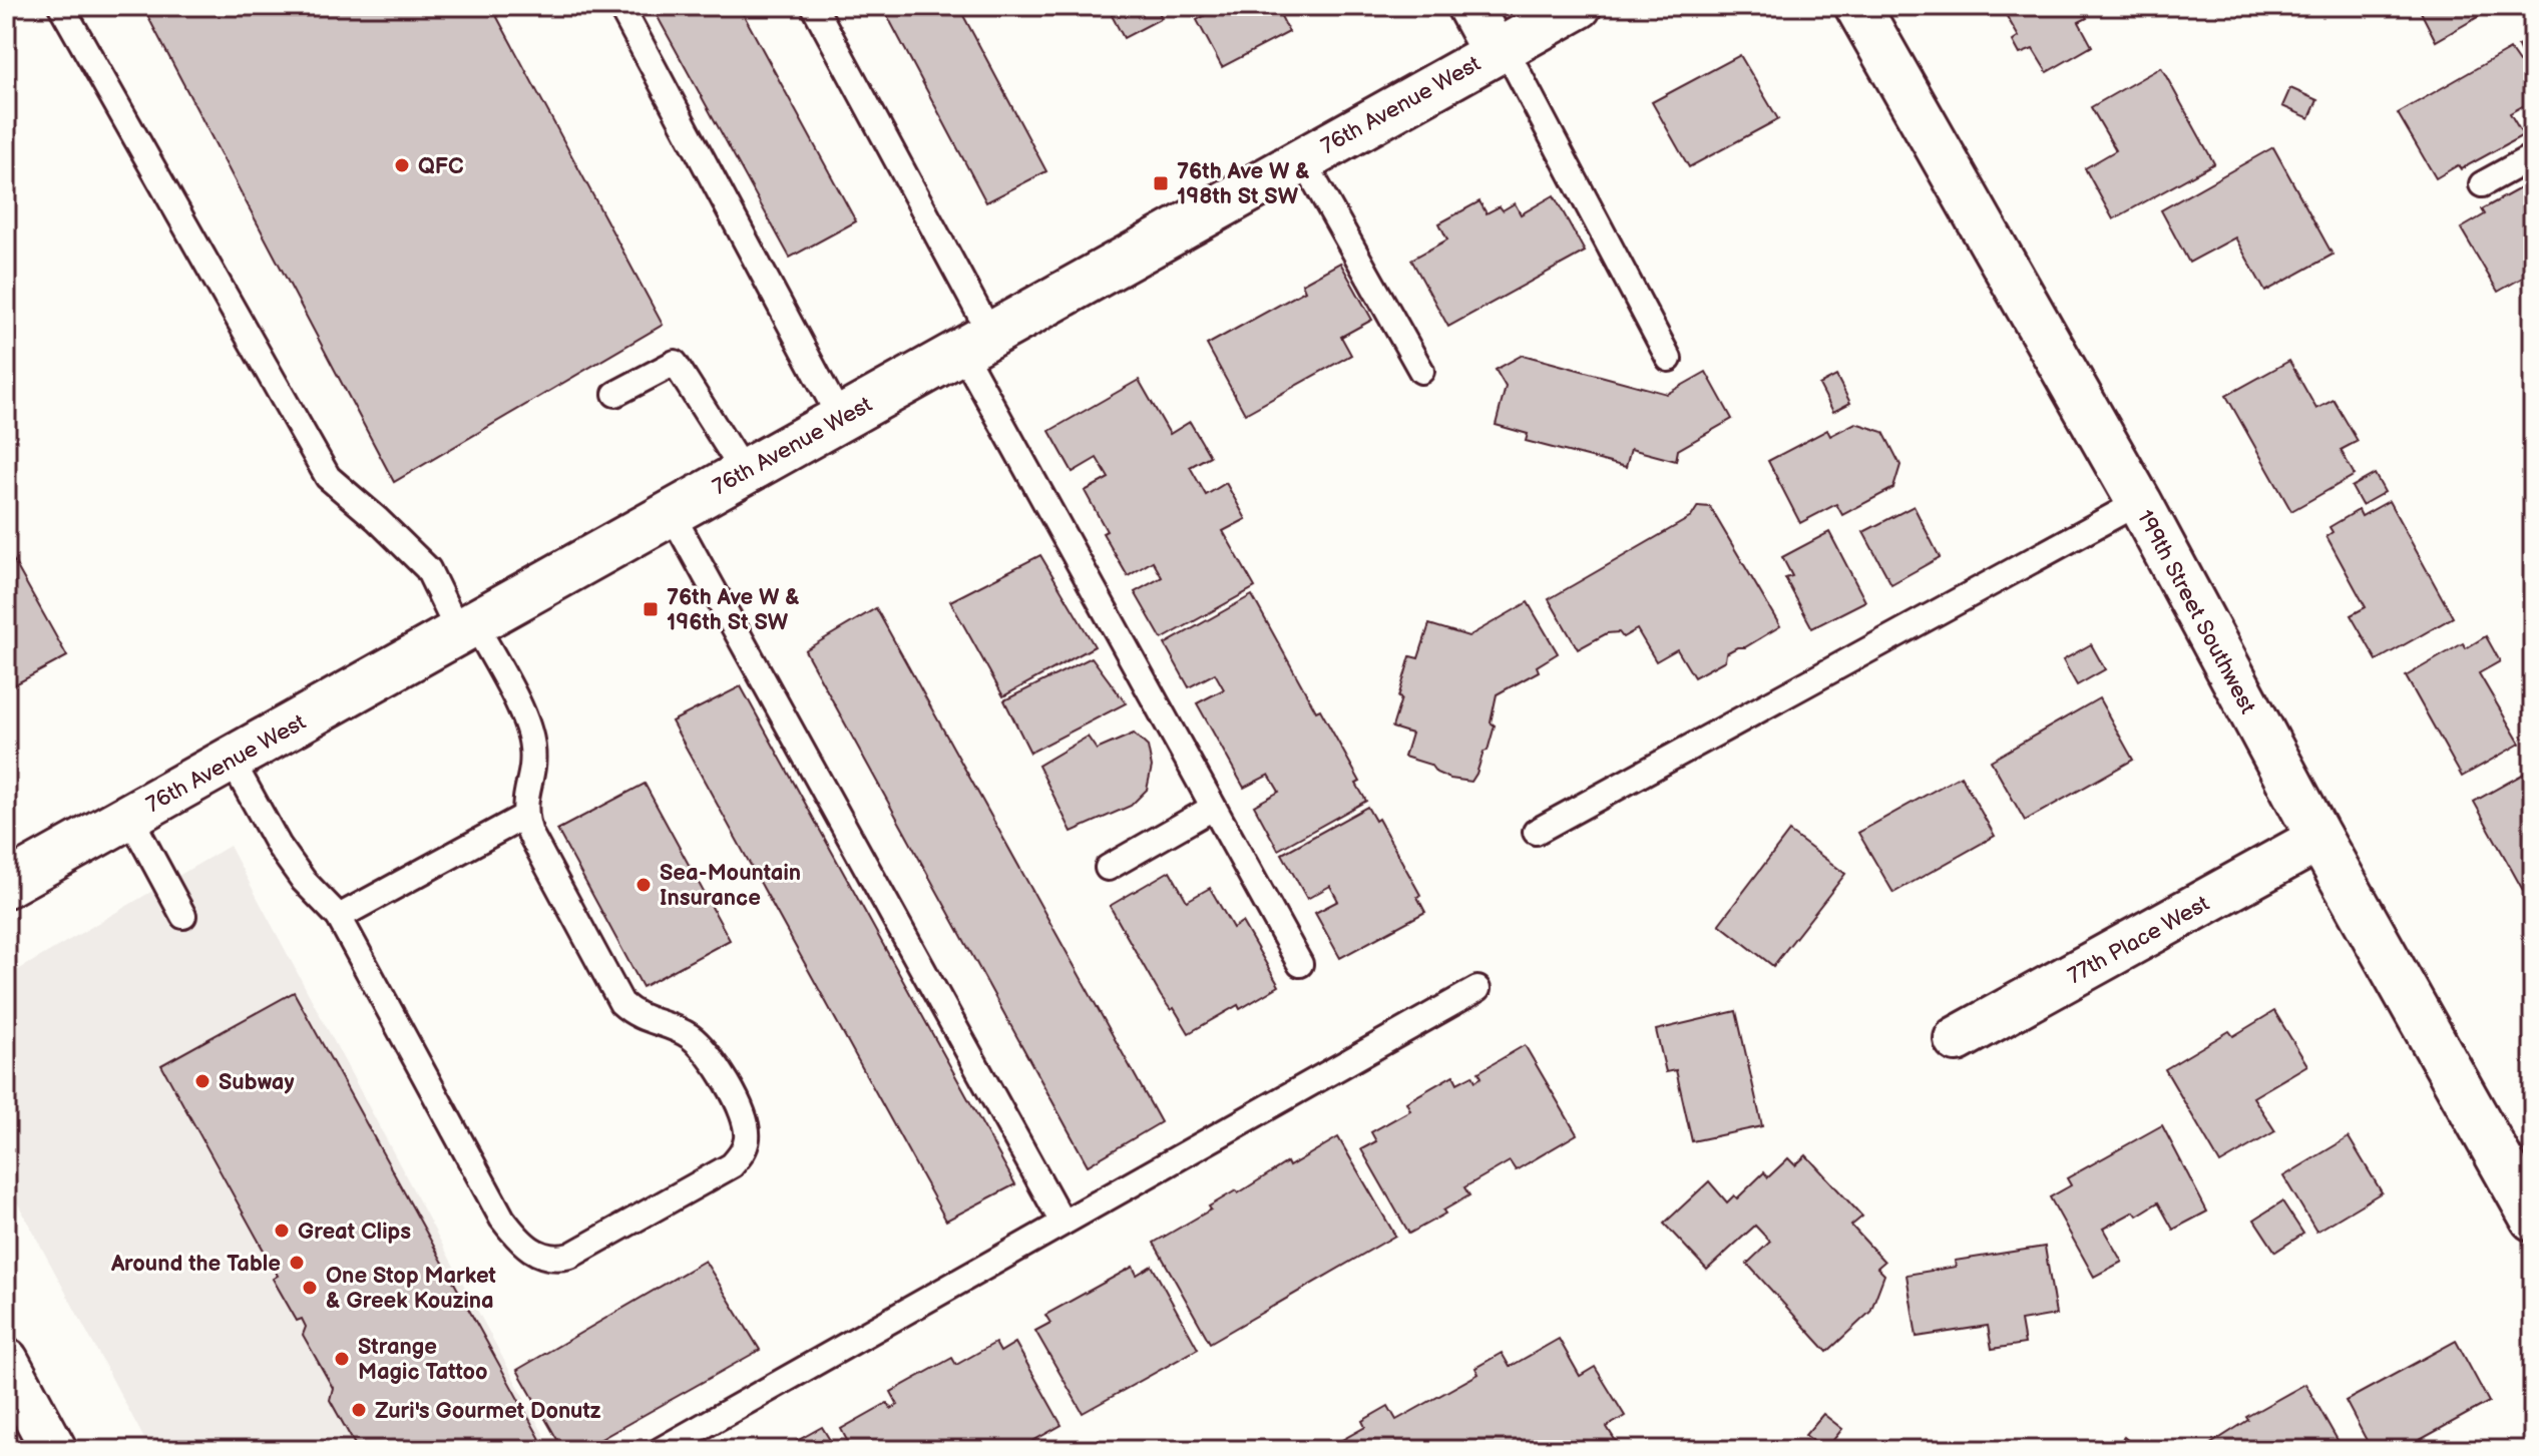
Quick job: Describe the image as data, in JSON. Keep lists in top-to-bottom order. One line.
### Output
{"streets":{"street":["76th Avenue West","199th Street Southwest","77th Place West"]},"crossings":[["199th Street Southwest","77th Place West"]],"places":{"other":["QFC","Sea-Mountain Insurance","Subway","Great Clips","Around the Table","One Stop Market & Greek Kouzina","Strange Magic Tattoo","Zuri's Gourmet Donutz"],"transit":["76th Ave W & 198th St SW","76th Ave W & 196th St SW"]}}
